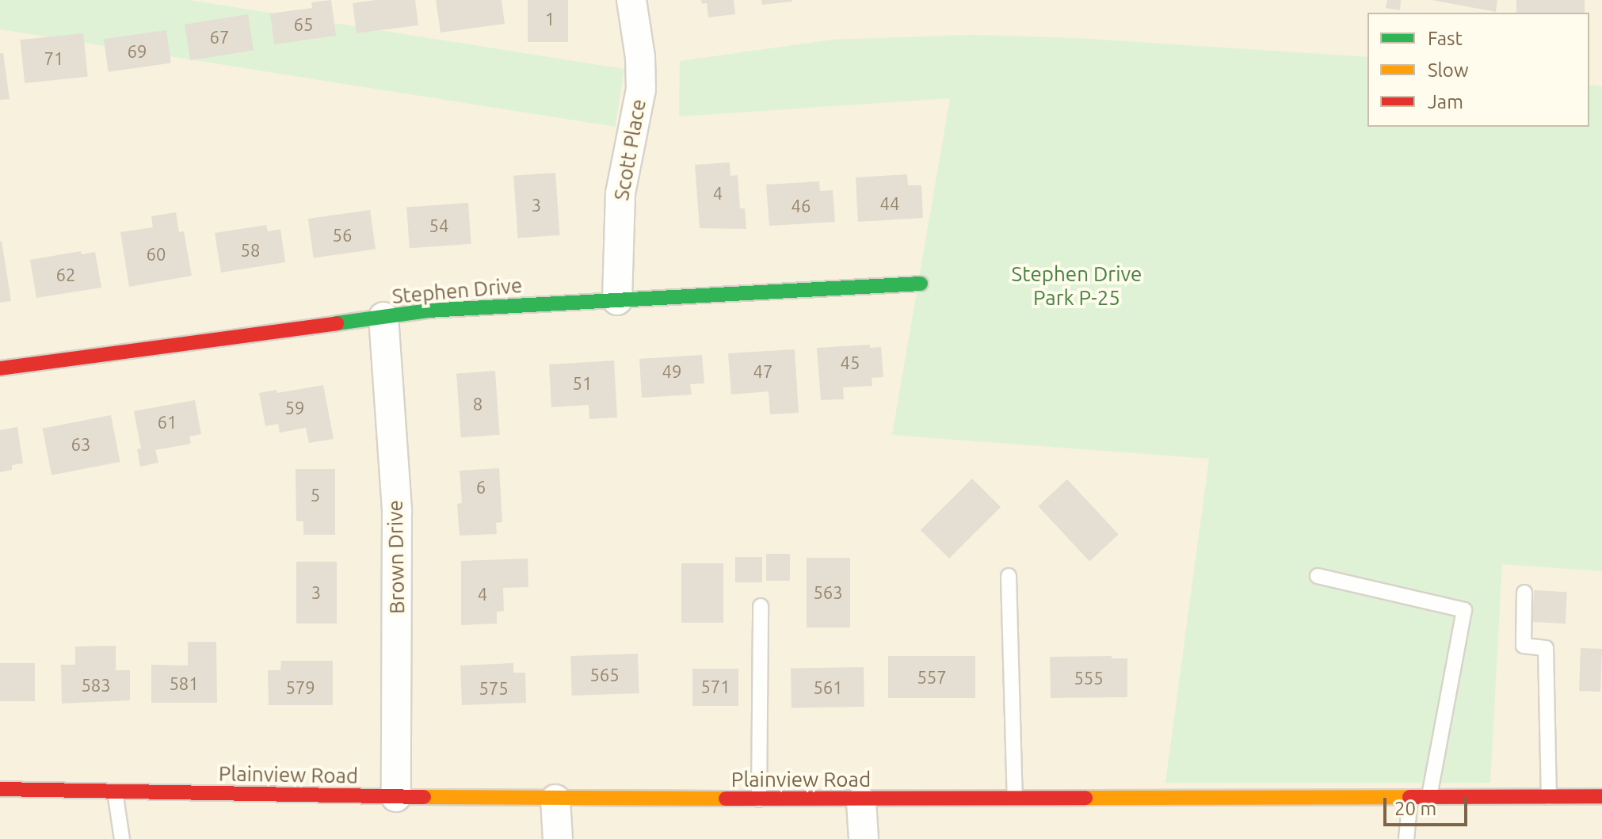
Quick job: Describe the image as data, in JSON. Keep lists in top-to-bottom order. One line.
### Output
{"streets":{"main road":["Stephen Drive","Plainview Road"],"street":["Scott Place","Brown Drive"]},"crossings":[["Scott Place","Stephen Drive"],["Stephen Drive","Brown Drive"],["Brown Drive","Plainview Road"]],"parks":["Stephen Drive Park P-25"],"house_numbers":["1","65","67","69","71","4","44","3","46","54","56","58","60","62","45","49","47","51","8","59","61","63","6","5","3","563","4","565","557","555","581","583","571","579","561","575"],"legend":["Fast","Slow","Jam"],"scale_bar":"20 m"}
